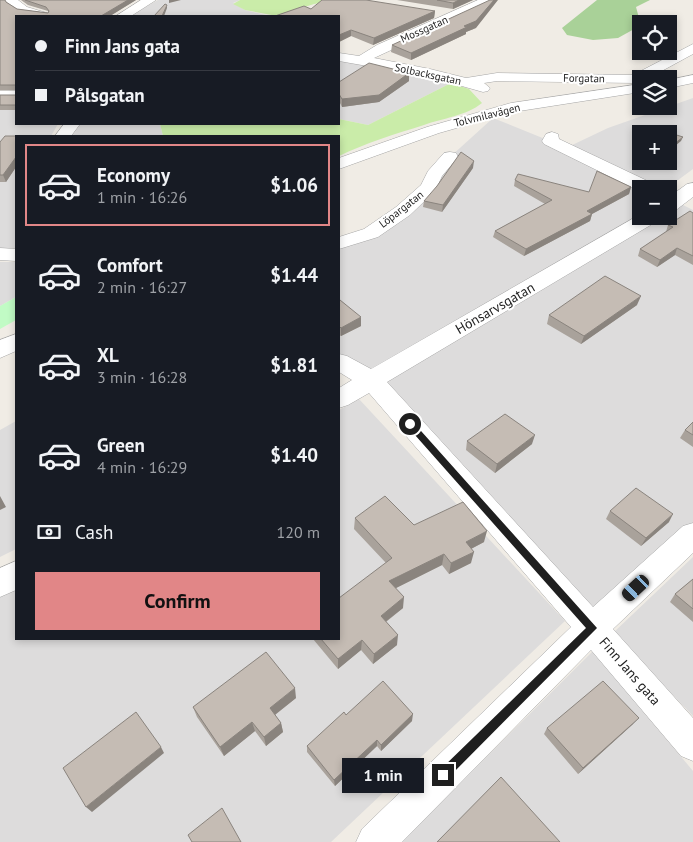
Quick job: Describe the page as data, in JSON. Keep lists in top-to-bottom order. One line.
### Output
{"streets":{"street":["Mossgatan","Solbacksgatan","Forgatan","Tolvmilavägen","Löpargatan","Hönsarvsgatan","Finn Jans gata"]},"crossings":[["Mossgatan","Solbacksgatan"],["Solbacksgatan","Forgatan"],["Solbacksgatan","Tolvmilavägen"],["Hönsarvsgatan","Finn Jans gata"]],"page":{"map_buttons":["+","−"],"banner":["Finn Jans gata","Pålsgatan"],"list":[{"name":"Economy","note":"1 min · 16:26","value":"$1.06"},{"name":"Comfort","note":"2 min · 16:27","value":"$1.44"},{"name":"XL","note":"3 min · 16:28","value":"$1.81"},{"name":"Green","note":"4 min · 16:29","value":"$1.40"}],"pay":["Cash","120 m"],"buttons":"Confirm","bubble":"1 min"}}
